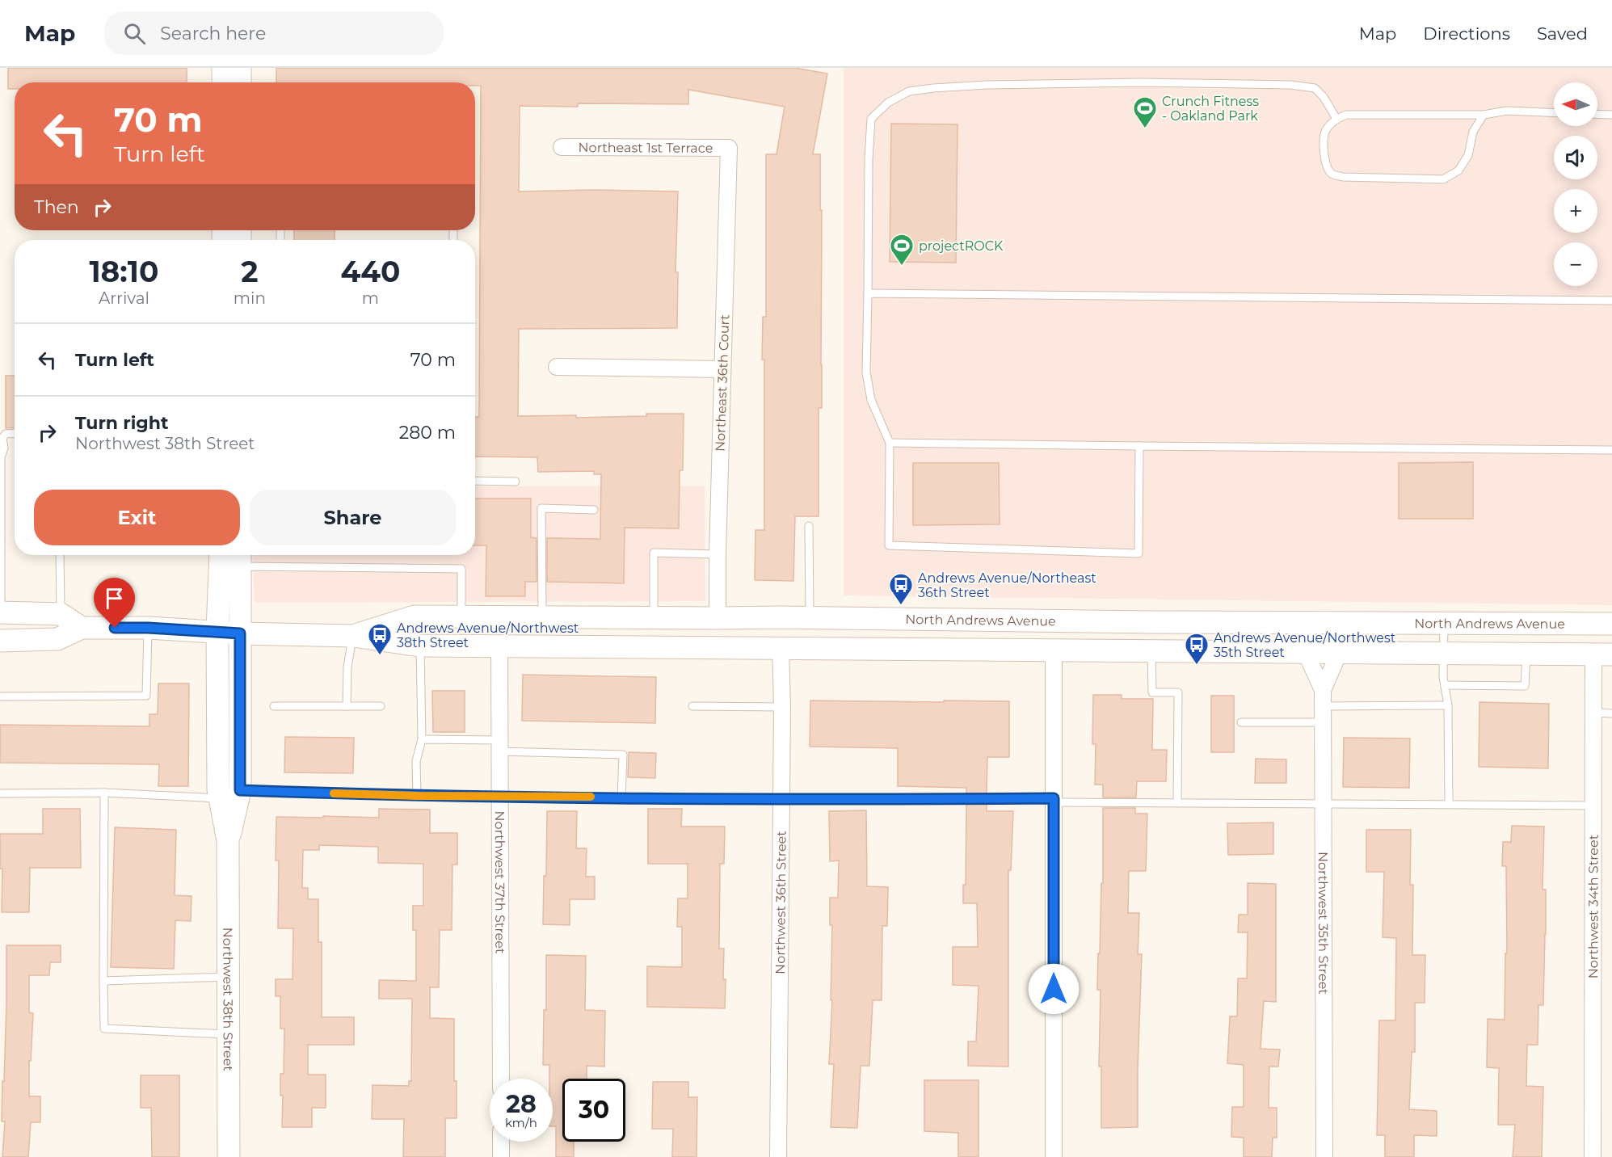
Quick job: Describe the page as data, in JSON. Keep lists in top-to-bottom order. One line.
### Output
{"streets":{"main road":["North Andrews Avenue","Northwest 38th Street"],"street":["Northeast 1st Terrace","Northeast 36th Court","Northwest 37th Street","Northwest 36th Street","Northwest 34th Street","Northwest 35th Street"]},"crossings":[["Northeast 1st Terrace","Northeast 36th Court"],["Northeast 36th Court","North Andrews Avenue"],["North Andrews Avenue","Northwest 37th Street"],["North Andrews Avenue","Northwest 36th Street"],["North Andrews Avenue","Northwest 34th Street"],["North Andrews Avenue","Northwest 35th Street"],["North Andrews Avenue","Northwest 38th Street"]],"places":{"sports":["Crunch Fitness - Oakland Park","projectROCK"],"bus stop":["Andrews Avenue/Northeast 36th Street","Andrews Avenue/Northwest 38th Street","Andrews Avenue/Northwest 35th Street"]},"north":"left","page":{"header":"Map","search":"Search here","nav":["Map","Directions","Saved"],"map_buttons":["+","−"],"turn":["70 m","Turn left"],"then":"Then","eta":["18:10","Arrival","2","min","440","m"],"list":[{"name":"Turn left","value":"70 m"},{"name":"Turn right","note":"Northwest 38th Street","value":"280 m"}],"buttons":["Exit","Share"],"speed":"28 km/h","limit":"30"}}
